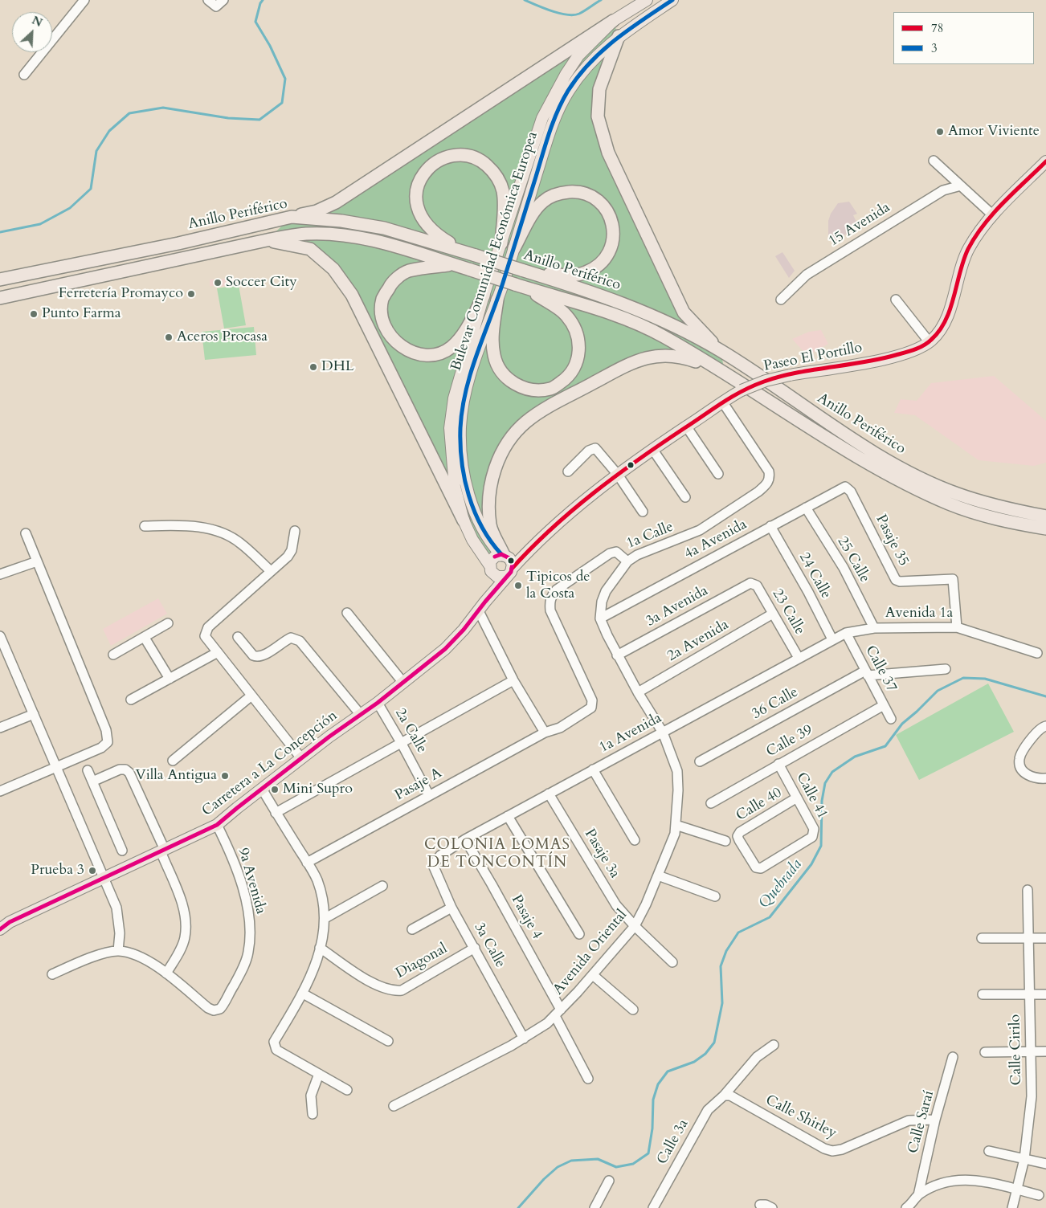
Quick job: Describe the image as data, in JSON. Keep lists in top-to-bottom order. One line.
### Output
{"streets":{"highway":["Anillo Periférico"],"main road":["Bulevar Comunidad Económica Europea","Paseo El Portillo","Carretera a La Concepción"],"street":["15 Avenida","1a Calle","4a Avenida","Pasaje 35","25 Calle","24 Calle","3a Avenida","23 Calle","Avenida 1a","2a Avenida","Calle 37","36 Calle","2a Calle","1a Avenida","Calle 39","Pasaje A","Calle 41","Calle 40","Pasaje 3a","9a Avenida","Pasaje 4","3a Calle","Avenida Oriental","Diagonal","Calle Cirilo","Calle Shirley","Calle Saraí","Calle 3a"]},"crossings":[["Bulevar Comunidad Económica Europea","Paseo El Portillo"],["Bulevar Comunidad Económica Europea","Carretera a La Concepción"],["Paseo El Portillo","1a Calle"],["Paseo El Portillo","Carretera a La Concepción"],["1a Calle","Pasaje A"],["4a Avenida","Pasaje 35"],["4a Avenida","25 Calle"],["4a Avenida","24 Calle"],["4a Avenida","Avenida Oriental"],["Pasaje 35","Avenida 1a"],["25 Calle","Avenida 1a"],["24 Calle","1a Avenida"],["3a Avenida","23 Calle"],["3a Avenida","Avenida Oriental"],["23 Calle","2a Avenida"],["23 Calle","1a Avenida"],["Avenida 1a","Calle 37"],["Avenida 1a","1a Avenida"],["2a Avenida","Avenida Oriental"],["Calle 37","36 Calle"],["Calle 37","1a Avenida"],["Calle 37","Calle 39"],["2a Calle","Carretera a La Concepción"],["2a Calle","Pasaje A"],["1a Avenida","Pasaje 3a"],["1a Avenida","Pasaje 4"],["1a Avenida","3a Calle"],["1a Avenida","Avenida Oriental"],["Calle 39","Calle 41"],["Carretera a La Concepción","9a Avenida"],["Calle 41","Calle 40"],["Pasaje 3a","Avenida Oriental"],["Pasaje 4","Avenida Oriental"],["3a Calle","Avenida Oriental"],["3a Calle","Diagonal"],["Calle Shirley","Calle Saraí"],["Calle Shirley","Calle 3a"]],"districts":["COLONIA LOMAS DE TONCONTÍN"],"water":["Quebrada"],"places":["Amor Viviente","Soccer City","Ferretería Promayco","Punto Farma","Aceros Procasa","DHL","Tipicos de la Costa","Villa Antigua","Mini Supro","Prueba 3"],"lines":["transit line 3","transit line 78"],"legend":["78","3"],"north":"top right"}
